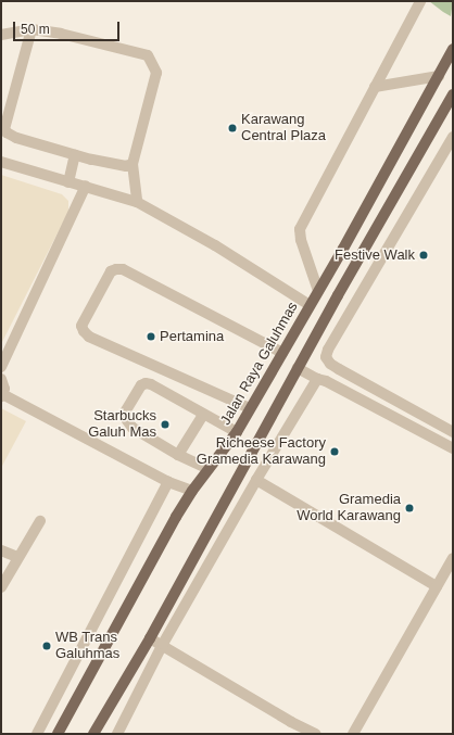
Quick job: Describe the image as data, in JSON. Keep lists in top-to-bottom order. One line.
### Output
{"streets":{"main road":["Jalan Raya Galuhmas"]},"places":["Karawang Central Plaza","Festive Walk","Pertamina","Starbucks Galuh Mas","Richeese Factory Gramedia Karawang","Gramedia World Karawang","WB Trans Galuhmas"],"scale_bar":"50 m"}
